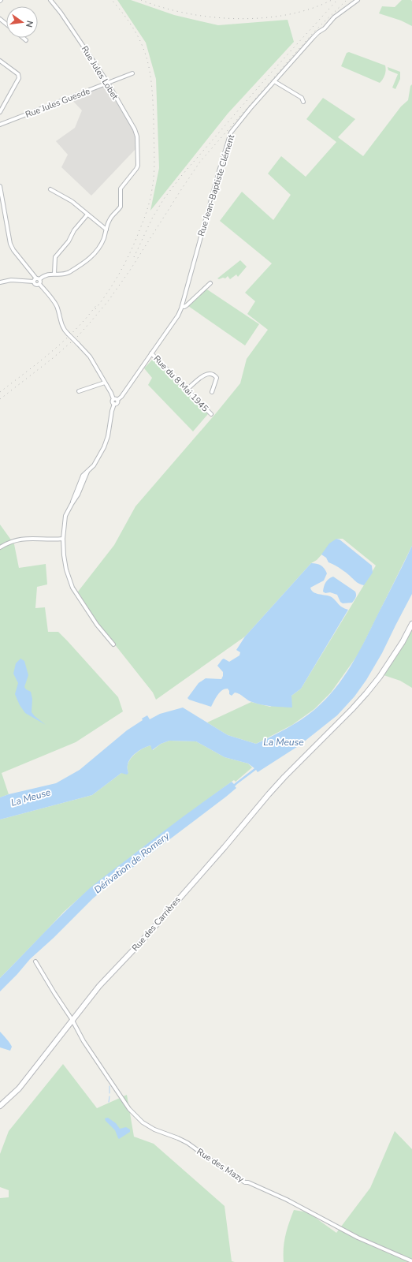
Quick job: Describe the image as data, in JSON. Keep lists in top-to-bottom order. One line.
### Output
{"streets":{"main road":["Rue des Carrières"],"street":["Rue Jules Lobet","Rue Jules Guesde","Rue Jean-Baptiste Clément","Rue du 8 Mai 1945","Rue des Mazy"]},"crossings":[["Rue Jules Lobet","Rue Jules Guesde"],["Rue Jean-Baptiste Clément","Rue du 8 Mai 1945"],["Rue des Carrières","Rue des Mazy"]],"water":["La Meuse","Dérivation de Romery"],"north":"right"}
